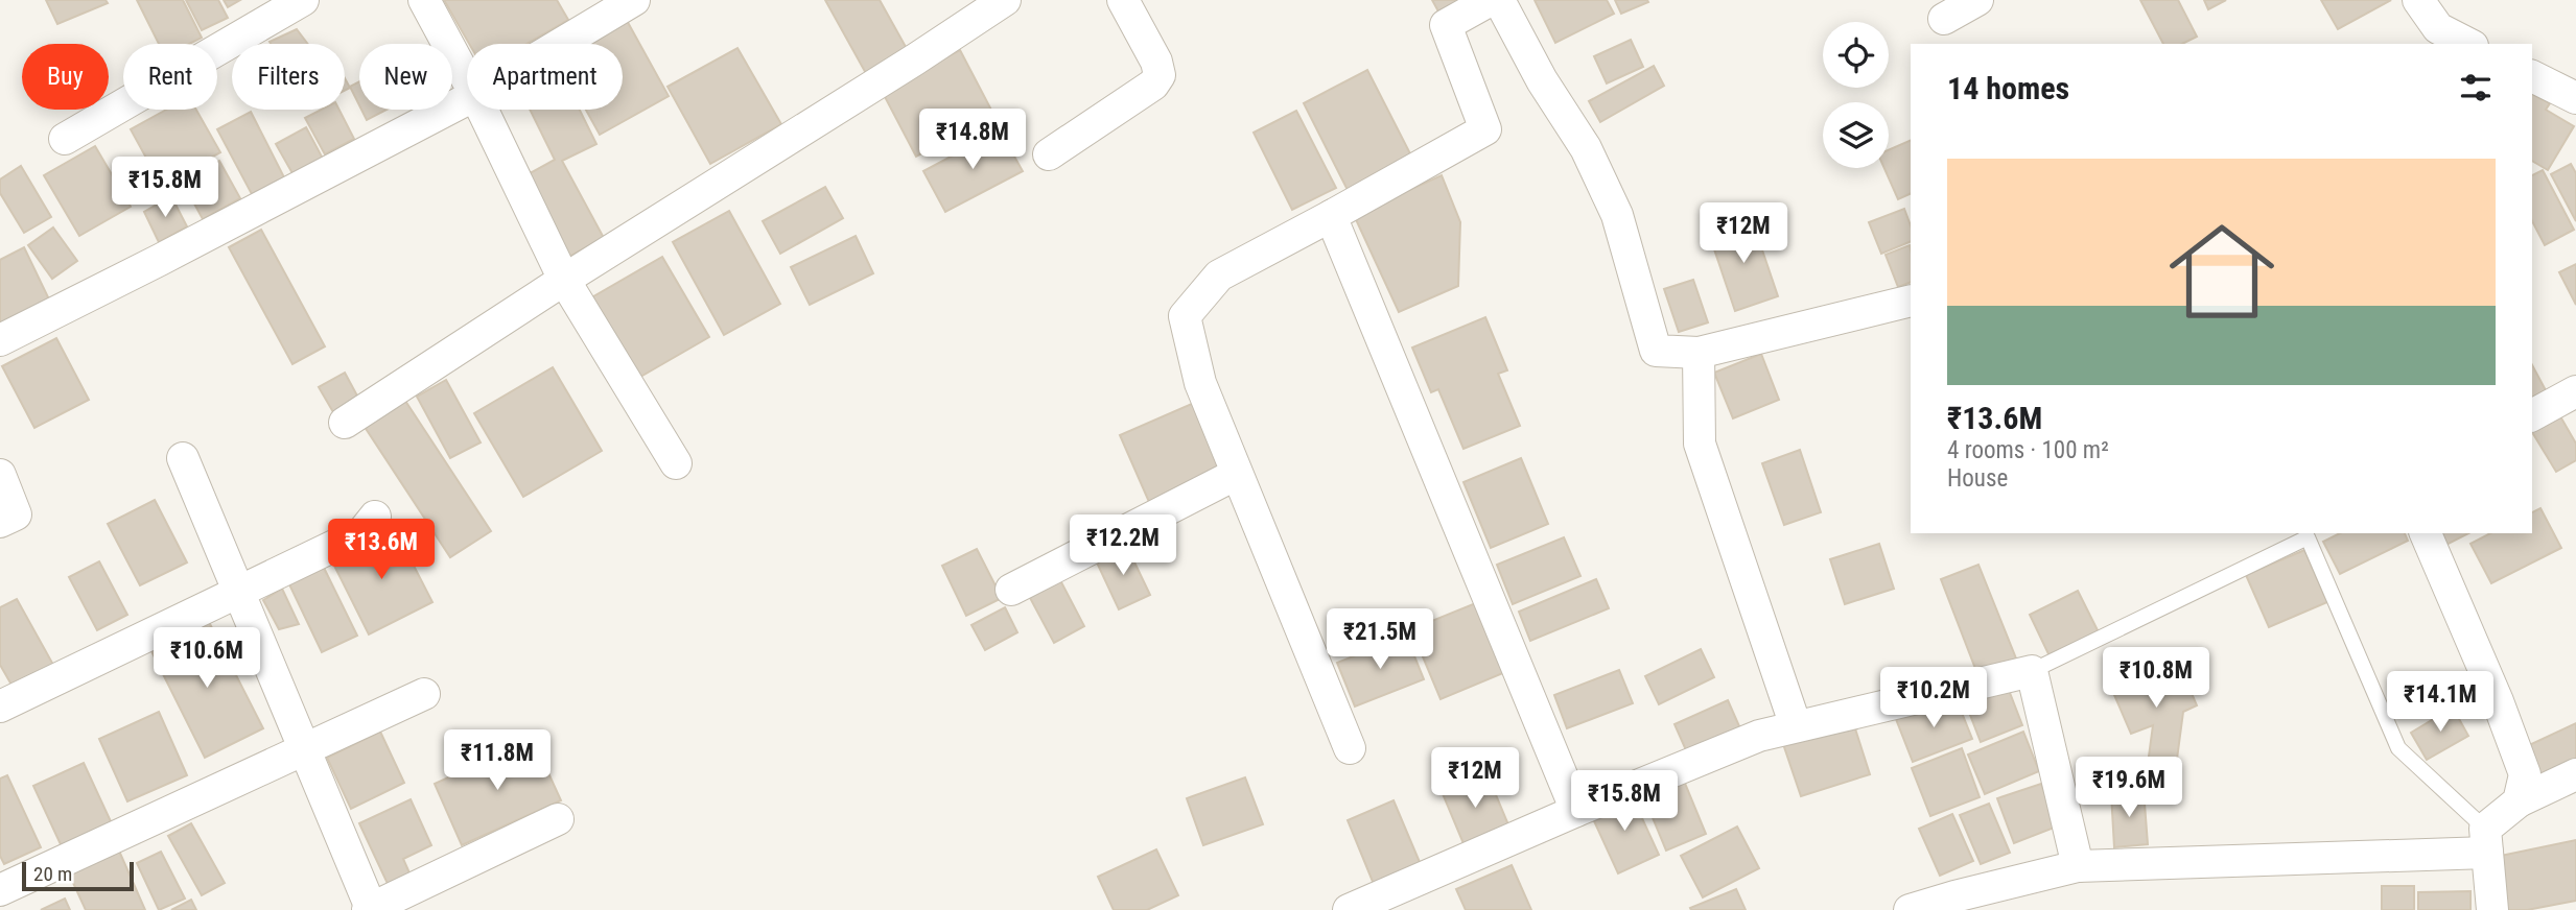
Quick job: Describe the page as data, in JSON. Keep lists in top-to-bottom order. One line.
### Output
{"scale_bar":"20 m","page":{"chip":["Buy","Rent","Filters","New","Apartment"],"heading":"14 homes","price":["₹14.8M","₹15.8M","₹12M","₹12.2M","₹13.6M","₹21.5M","₹10.6M","₹10.8M","₹10.2M","₹14.1M","₹11.8M","₹12M","₹19.6M","₹15.8M"],"list":[{"name":"₹13.6M","note":"4 rooms · 100 m² · House"}],"scale":"20 m"}}
